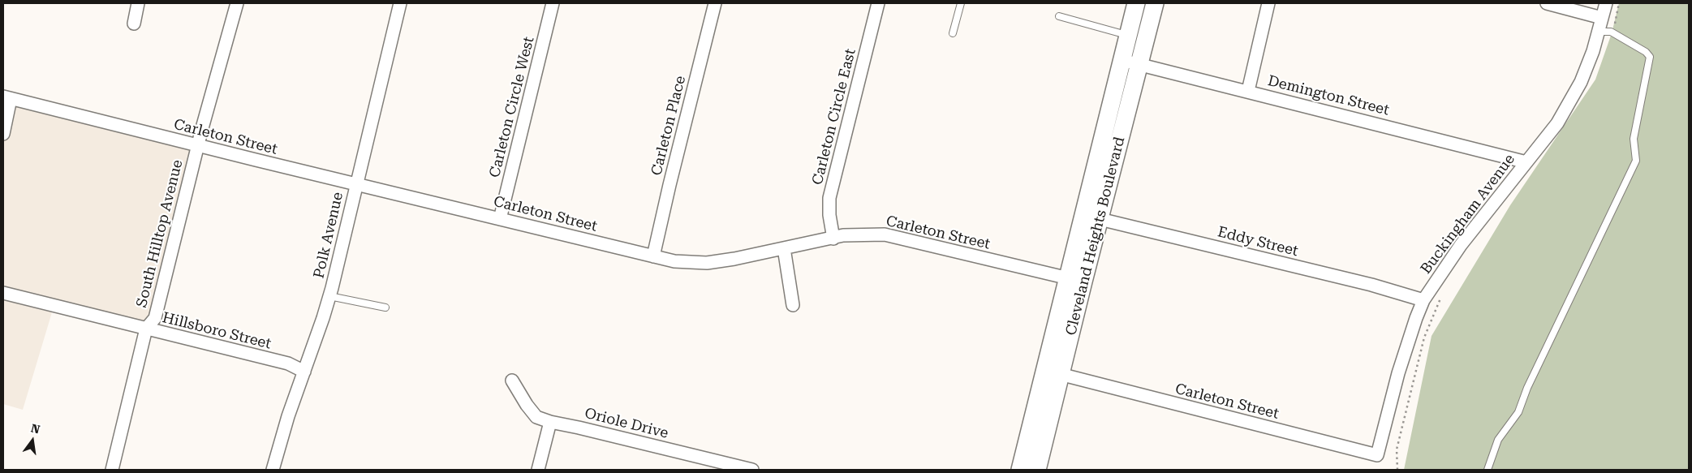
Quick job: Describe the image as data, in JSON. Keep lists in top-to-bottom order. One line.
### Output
{"streets":{"street":["Demington Street","Carleton Circle West","Carleton Circle East","Carleton Place","Carleton Street","Buckingham Avenue","South Hilltop Avenue","Polk Avenue","Cleveland Heights Boulevard","Eddy Street","Hillsboro Street","Oriole Drive"]},"crossings":[["Demington Street","Buckingham Avenue"],["Demington Street","Cleveland Heights Boulevard"],["Carleton Circle West","Carleton Street"],["Carleton Circle East","Carleton Street"],["Carleton Place","Carleton Street"],["Carleton Street","Buckingham Avenue"],["Carleton Street","South Hilltop Avenue"],["Carleton Street","Polk Avenue"],["Carleton Street","Cleveland Heights Boulevard"],["Buckingham Avenue","Eddy Street"],["South Hilltop Avenue","Hillsboro Street"],["Polk Avenue","Hillsboro Street"],["Cleveland Heights Boulevard","Eddy Street"]],"north":"top"}
